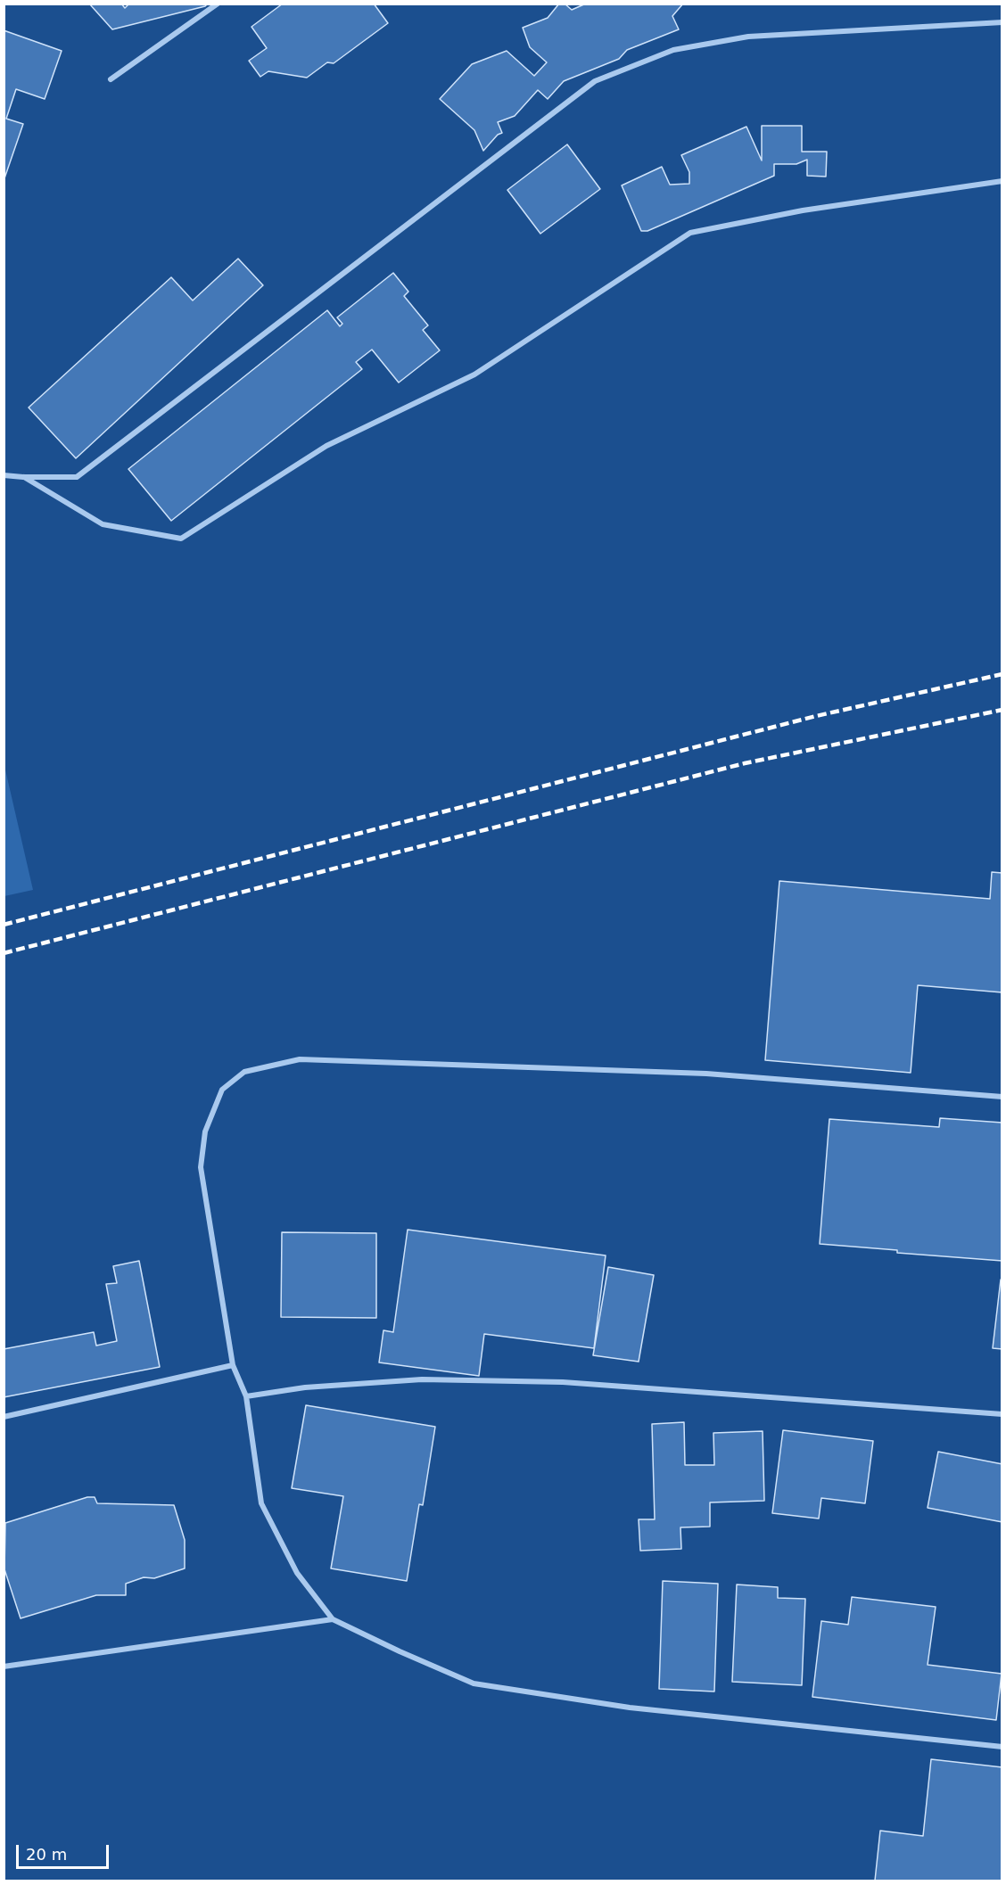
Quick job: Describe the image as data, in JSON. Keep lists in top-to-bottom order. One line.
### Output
{"scale_bar":"20 m"}
